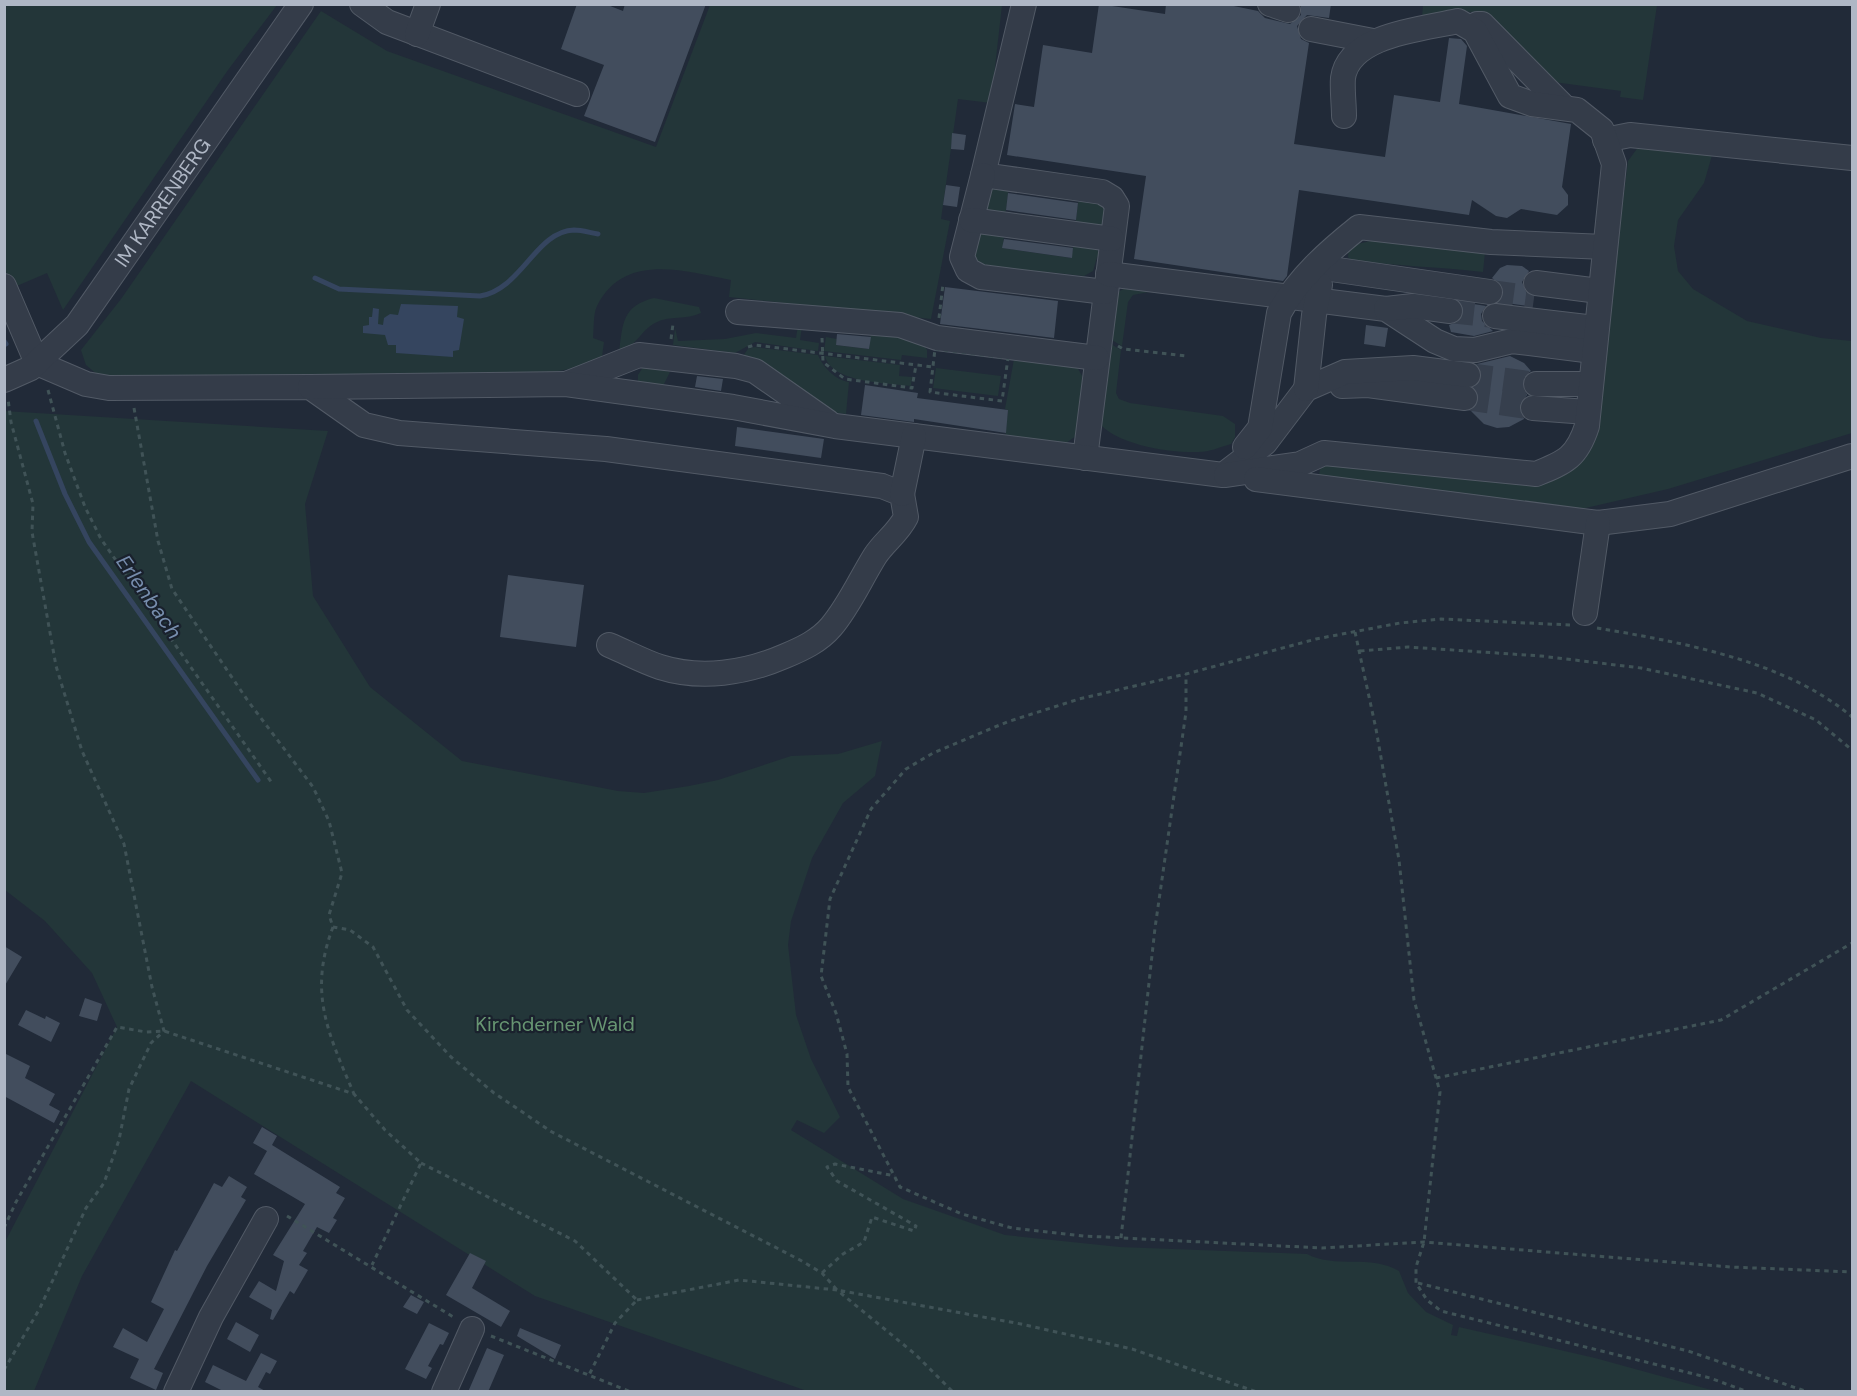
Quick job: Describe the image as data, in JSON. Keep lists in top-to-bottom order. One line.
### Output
{"streets":{"street":["IM KARRENBERG"]},"water":["Erlenbach"],"parks":["Kirchderner Wald"]}
